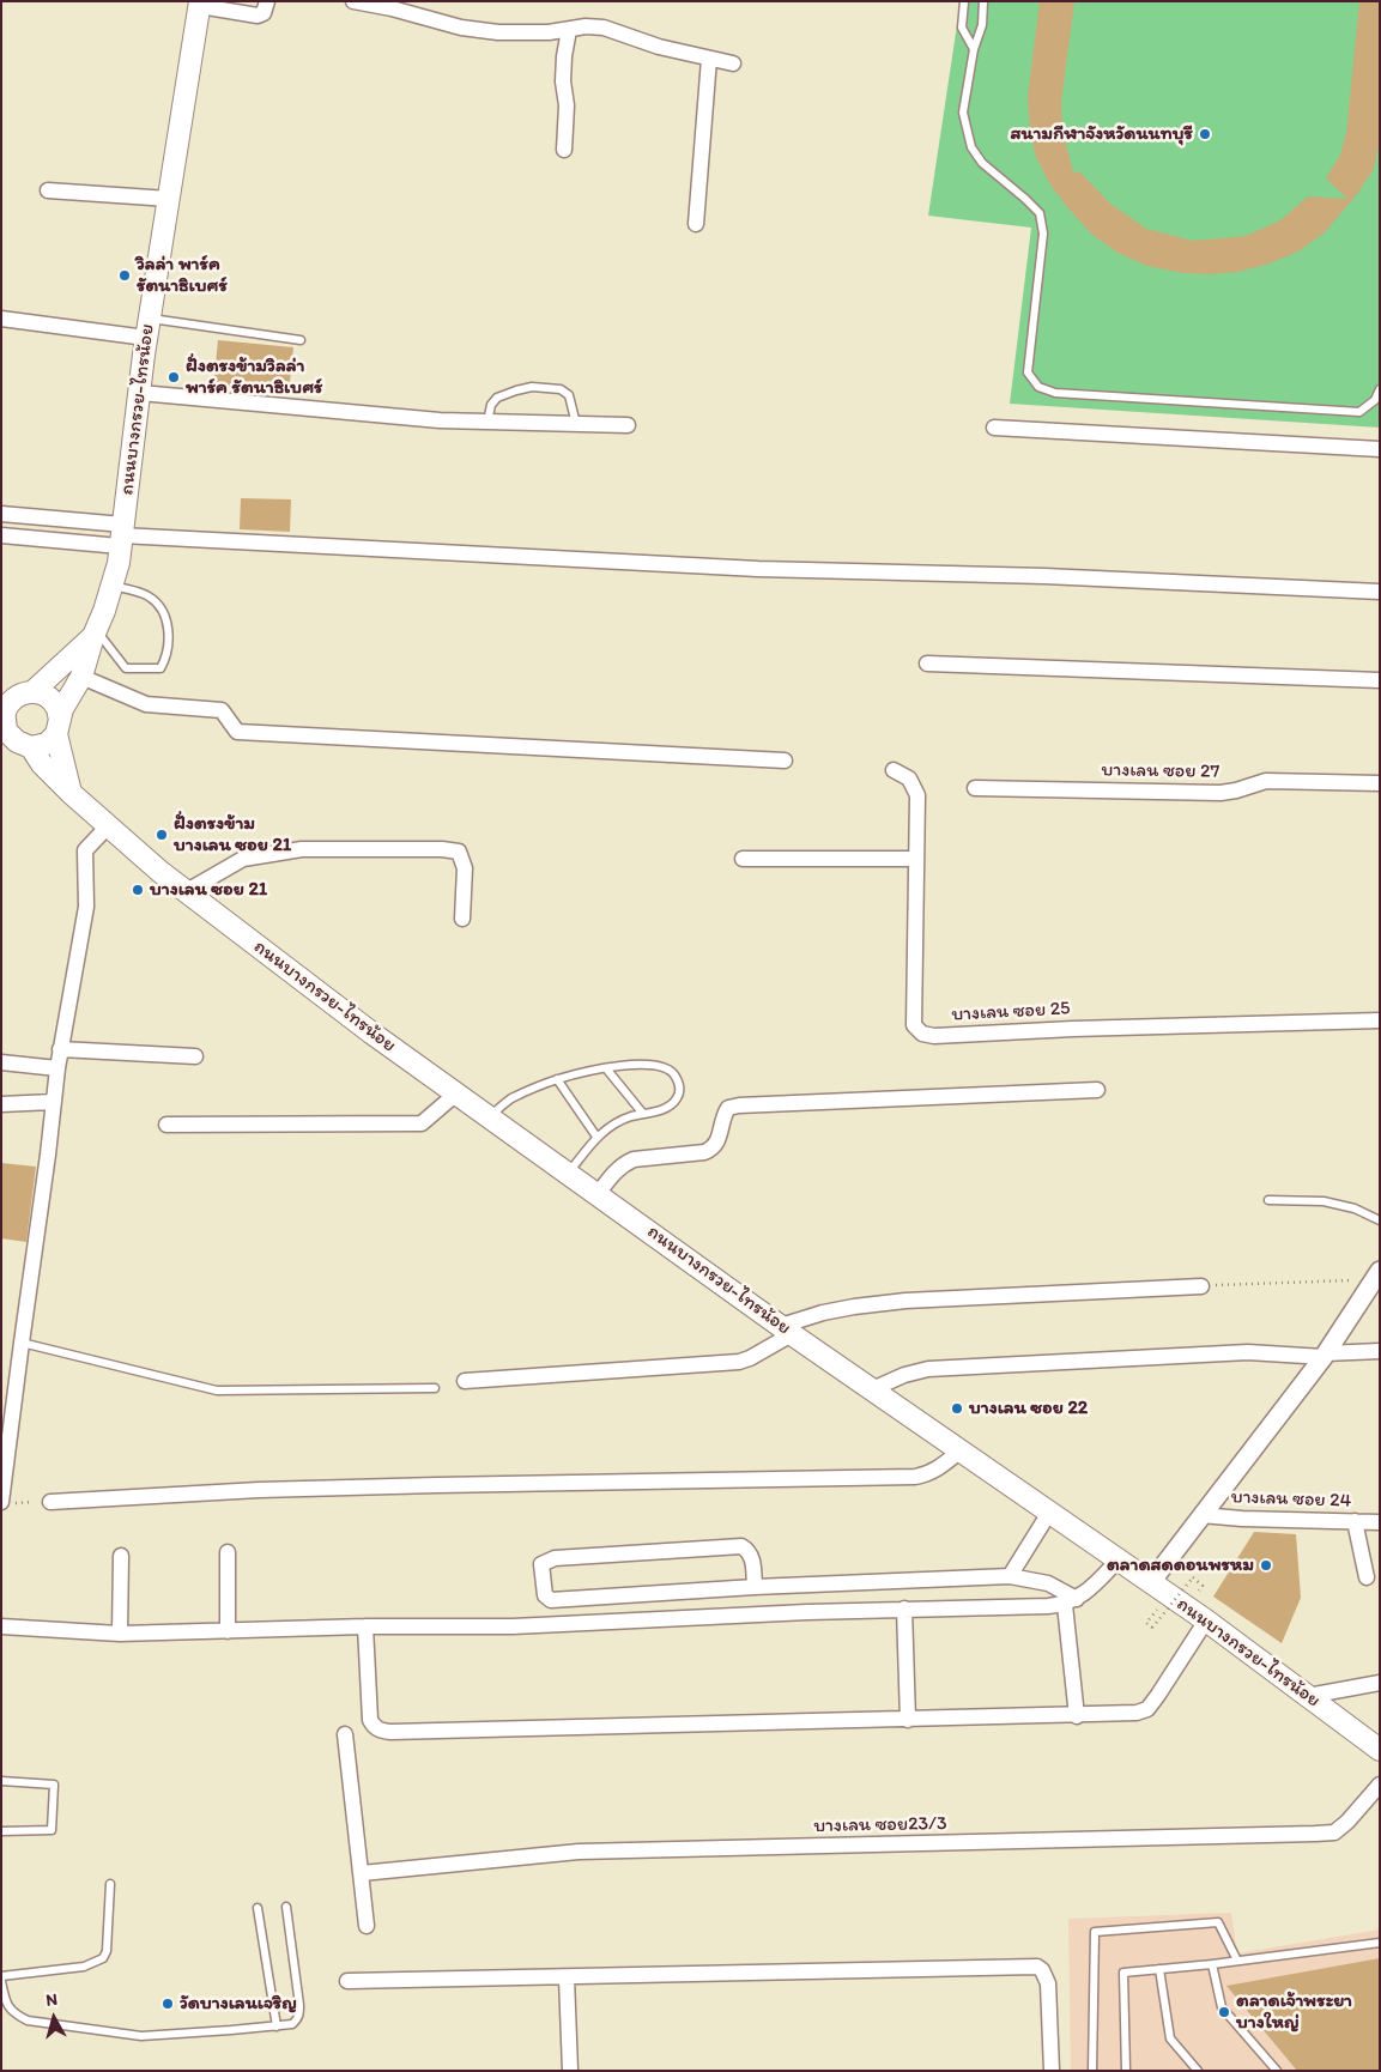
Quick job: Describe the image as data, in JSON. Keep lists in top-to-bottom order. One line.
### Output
{"streets":{"main road":["ถนนบางกรวย-ไทรน้อย"],"street":["บางเลน ซอย 27","บางเลน ซอย 25","บางเลน ซอย 24","บางเลน ซอย23/3"]},"places":["สนามกีฬาจังหวัดนนทบุรี","วิลล่า พาร์ค รัตนาธิเบศร์","ฝั่งตรงข้ามวิลล่า พาร์ค รัตนาธิเบศร์","ฝั่งตรงข้าม บางเลน ซอย 21","บางเลน ซอย 21","บางเลน ซอย 22","ตลาดสดดอนพรหม","วัดบางเลนเจริญ","ตลาดเจ้าพระยา บางใหญ่"],"north":"top"}
